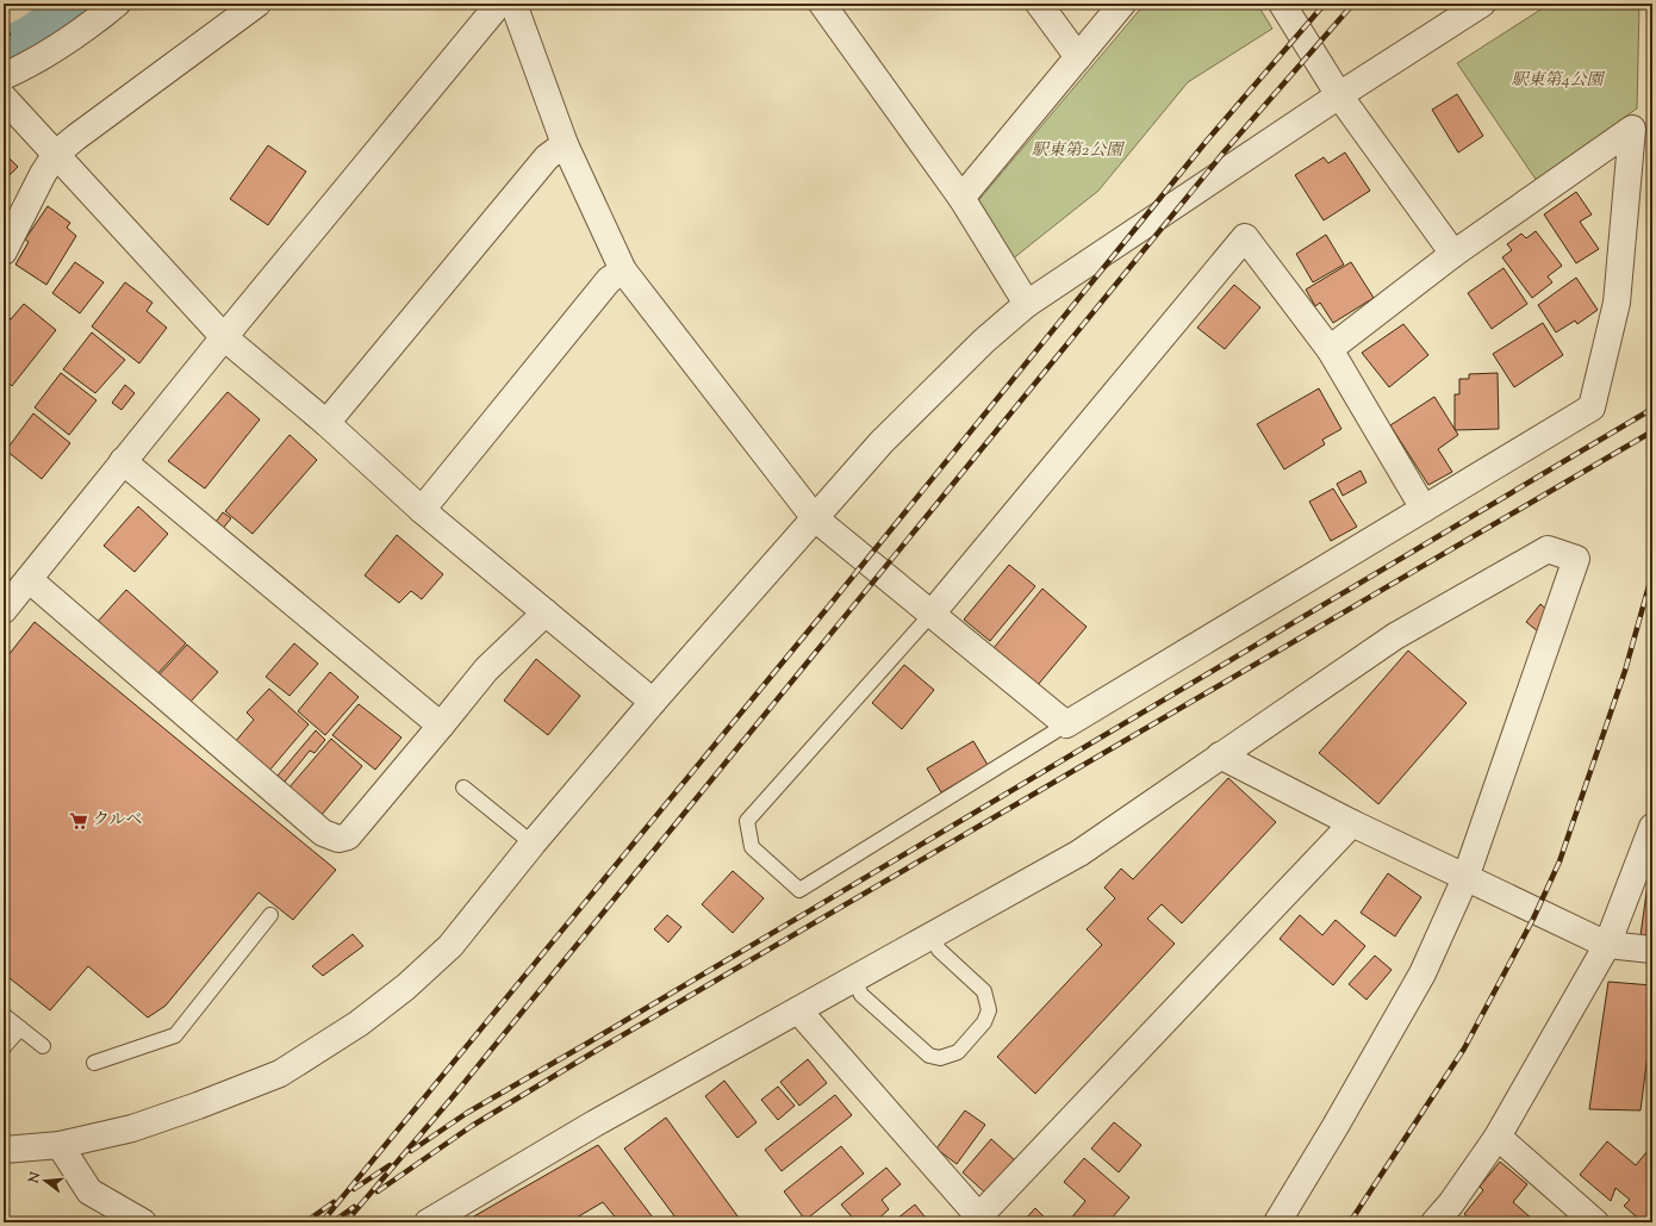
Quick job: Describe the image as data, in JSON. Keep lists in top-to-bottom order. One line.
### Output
{"parks":["駅東第4公園","駅東第2公園"],"places":{"supermarket":["クルベ"]},"north":"left"}
